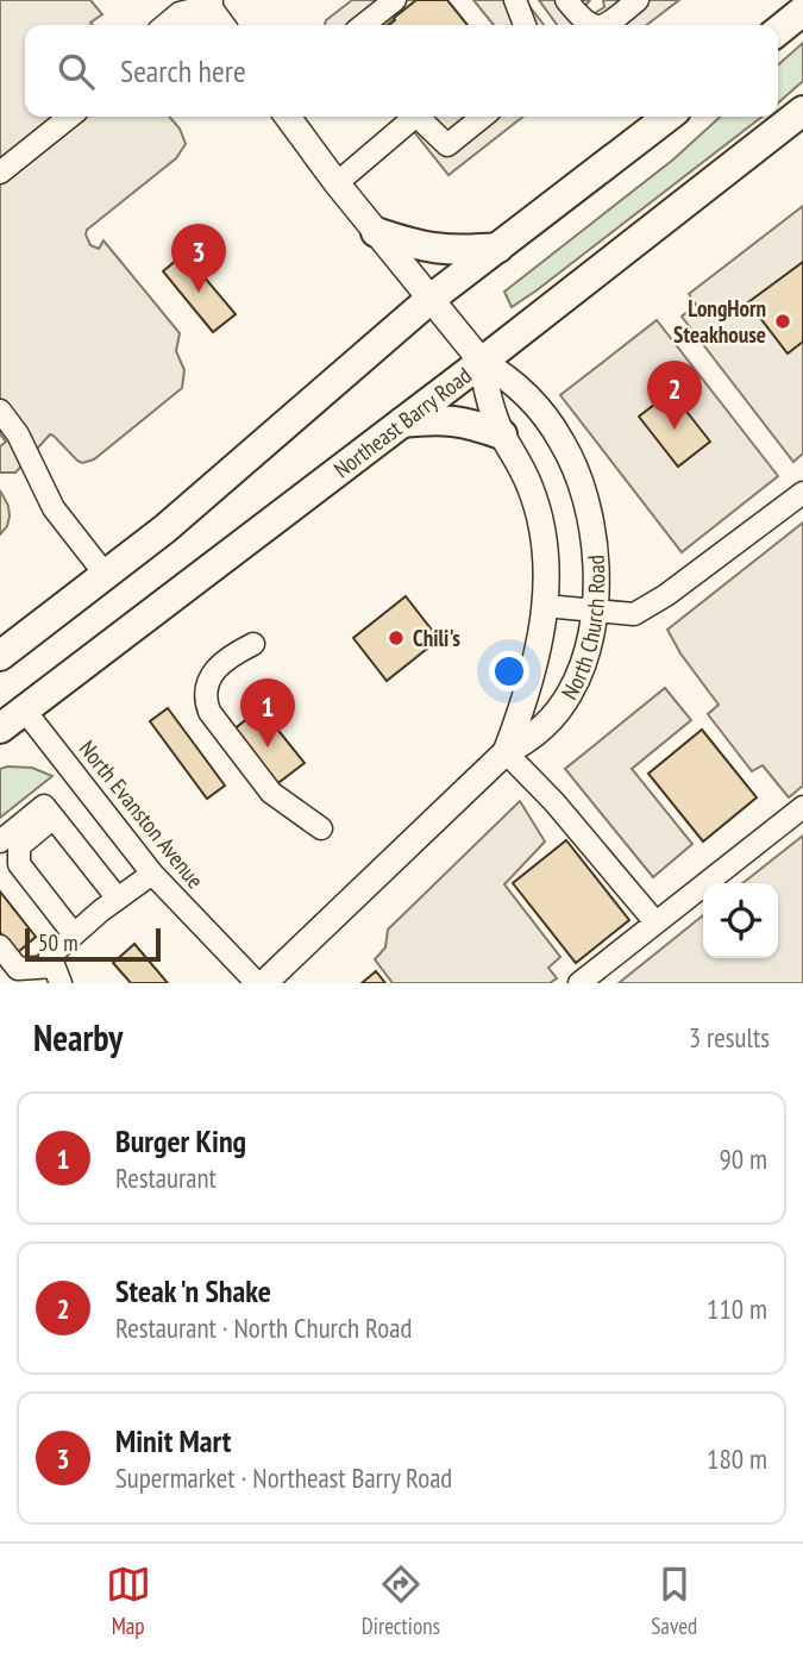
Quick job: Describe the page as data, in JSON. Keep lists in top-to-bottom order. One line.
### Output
{"streets":{"highway":["Northeast Barry Road"],"main road":["North Church Road"],"street":["North Evanston Avenue"]},"crossings":[["Northeast Barry Road","North Church Road"],["Northeast Barry Road","North Evanston Avenue"]],"places":["LongHorn Steakhouse","Chili's"],"scale_bar":"50 m","page":{"search":"Search here","pins":["3","2","1"],"scale":"50 m","heading":["Nearby","3 results"],"list":[{"mark":"1","name":"Burger King","note":"Restaurant","value":"90 m"},{"mark":"2","name":"Steak 'n Shake","note":"Restaurant · North Church Road","value":"110 m"},{"mark":"3","name":"Minit Mart","note":"Supermarket · Northeast Barry Road","value":"180 m"}],"nav":["Map","Directions","Saved"]}}
